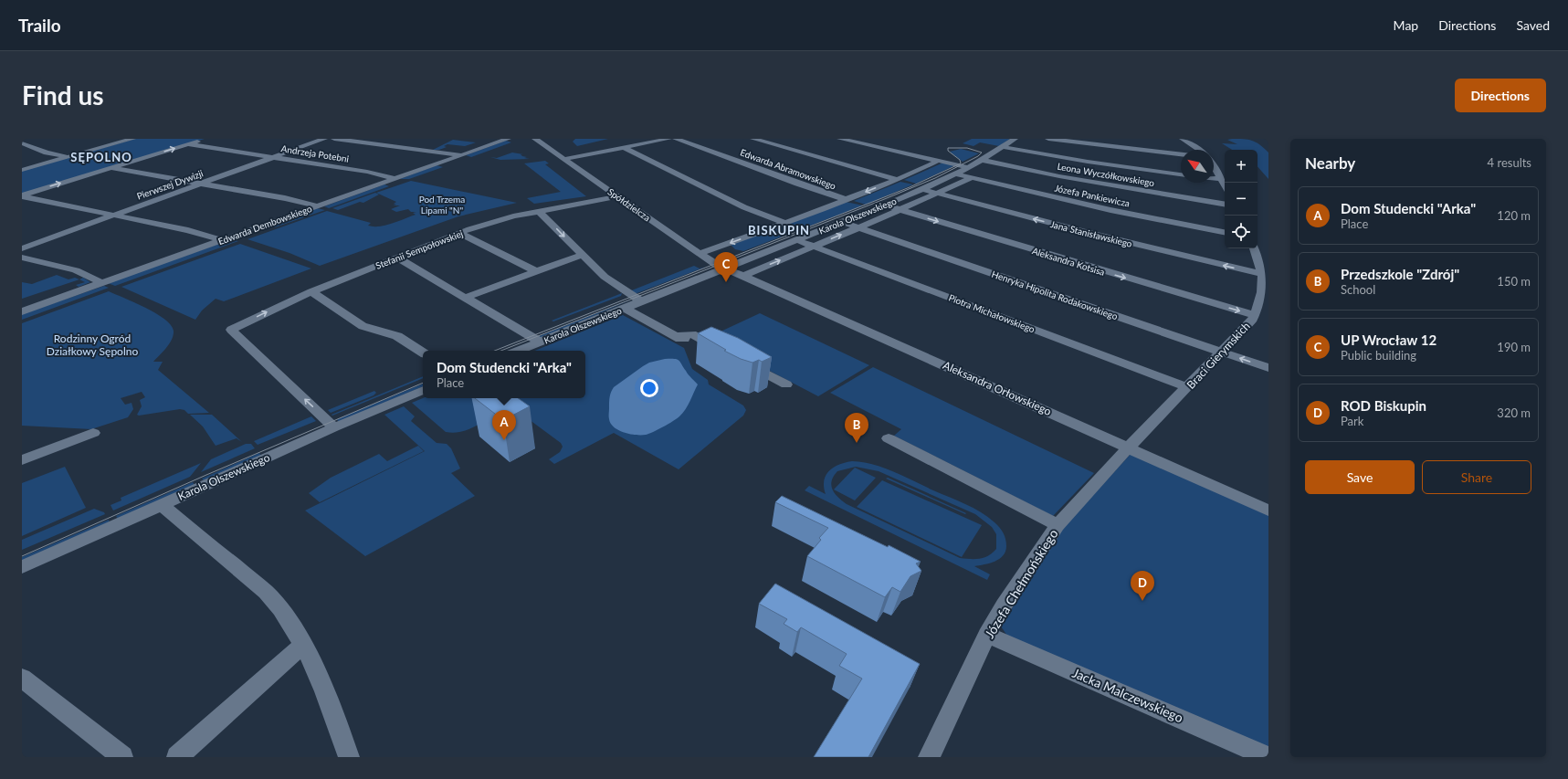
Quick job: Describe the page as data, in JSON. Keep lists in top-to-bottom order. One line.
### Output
{"streets":{"street":["Andrzeja Potebni","Edwarda Abramowskiego","Leona Wyczółkowskiego","Pierwszej Dywizji","Józefa Pankiewicza","Spółdzielcza","Karola Olszewskiego","Edwarda Dembowskiego","Jana Stanisławskiego","Stefanii Sempołowskiej","Aleksandra Kotsisa","Henryka Hipolita Rodakowskiego","Piotra Michałowskiego","Braci Gierymskich","Aleksandra Orłowskiego","Józefa Chełmońskiego","Jacka Malczewskiego"]},"crossings":[["Andrzeja Potebni","Pierwszej Dywizji"],["Andrzeja Potebni","Edwarda Dembowskiego"],["Edwarda Abramowskiego","Karola Olszewskiego"],["Leona Wyczółkowskiego","Karola Olszewskiego"],["Józefa Pankiewicza","Karola Olszewskiego"],["Spółdzielcza","Karola Olszewskiego"],["Spółdzielcza","Stefanii Sempołowskiej"],["Spółdzielcza","Aleksandra Orłowskiego"],["Karola Olszewskiego","Jana Stanisławskiego"],["Karola Olszewskiego","Stefanii Sempołowskiej"],["Karola Olszewskiego","Aleksandra Kotsisa"],["Karola Olszewskiego","Henryka Hipolita Rodakowskiego"],["Karola Olszewskiego","Piotra Michałowskiego"],["Karola Olszewskiego","Aleksandra Orłowskiego"],["Jana Stanisławskiego","Braci Gierymskich"],["Aleksandra Kotsisa","Braci Gierymskich"],["Henryka Hipolita Rodakowskiego","Braci Gierymskich"],["Piotra Michałowskiego","Braci Gierymskich"],["Braci Gierymskich","Aleksandra Orłowskiego"],["Braci Gierymskich","Józefa Chełmońskiego"],["Aleksandra Orłowskiego","Józefa Chełmońskiego"],["Józefa Chełmońskiego","Jacka Malczewskiego"]],"districts":["SĘPOLNO","BISKUPIN"],"parks":["Pod Trzema Lipami \"N\"","Rodzinny Ogród Działkowy Sępolno"],"north":"top left","page":{"header":"Trailo","nav":["Map","Directions","Saved"],"buttons":["Directions",["Save","Share"]],"title":"Find us","heading":["Nearby","4 results"],"map_buttons":["+","−"],"list":[{"mark":"A","name":"Dom Studencki \"Arka\"","note":"Place","value":"120 m"},{"mark":"B","name":"Przedszkole \"Zdrój\"","note":"School","value":"150 m"},{"mark":"C","name":"UP Wrocław 12","note":"Public building","value":"190 m"},{"mark":"D","name":"ROD Biskupin","note":"Park","value":"320 m"}],"pins":["C","A","B","D"],"popup":["Dom Studencki \"Arka\"","Place"]}}
